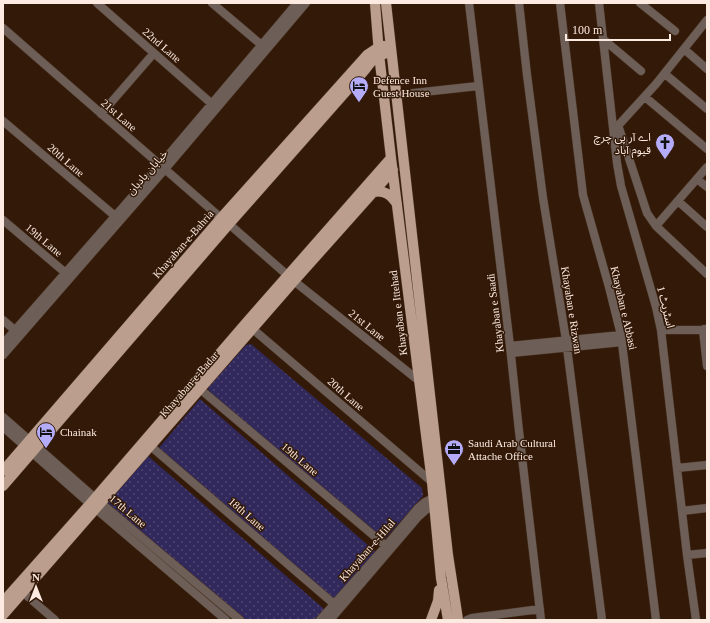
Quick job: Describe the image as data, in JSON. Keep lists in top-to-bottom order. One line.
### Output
{"streets":{"main road":["Khayaban-e-Bahria","Khayaban e Ittehad","Khayaban-e-Badar"],"street":["22nd Lane","21st Lane","20th Lane","خیابان بادبان","19th Lane","اسٹریٹ 1","Khayaban e Abbasi","Khayaban e Rizwan","Khayaban e Saadi","17th Lane","18th Lane","Khayaban-e-Hilal"]},"crossings":[["22nd Lane","خیابان بادبان"],["21st Lane","خیابان بادبان"],["21st Lane","Khayaban-e-Bahria"],["21st Lane","Khayaban e Ittehad"],["21st Lane","Khayaban-e-Badar"],["20th Lane","خیابان بادبان"],["20th Lane","Khayaban e Ittehad"],["20th Lane","Khayaban-e-Badar"],["خیابان بادبان","19th Lane"],["19th Lane","Khayaban-e-Badar"],["19th Lane","Khayaban-e-Hilal"],["Khayaban-e-Bahria","Khayaban e Ittehad"],["Khayaban-e-Bahria","17th Lane"],["Khayaban e Ittehad","Khayaban-e-Badar"],["Khayaban e Ittehad","Khayaban-e-Hilal"],["Khayaban-e-Badar","17th Lane"],["Khayaban-e-Badar","18th Lane"],["18th Lane","Khayaban-e-Hilal"]],"places":{"hotel":["Defence Inn Guest House","Chainak"],"church":["اے آر پی چرچ قیوم آباد"],"office":["Saudi Arab Cultural Attache Office"]},"scale_bar":"100 m","north":"top"}
